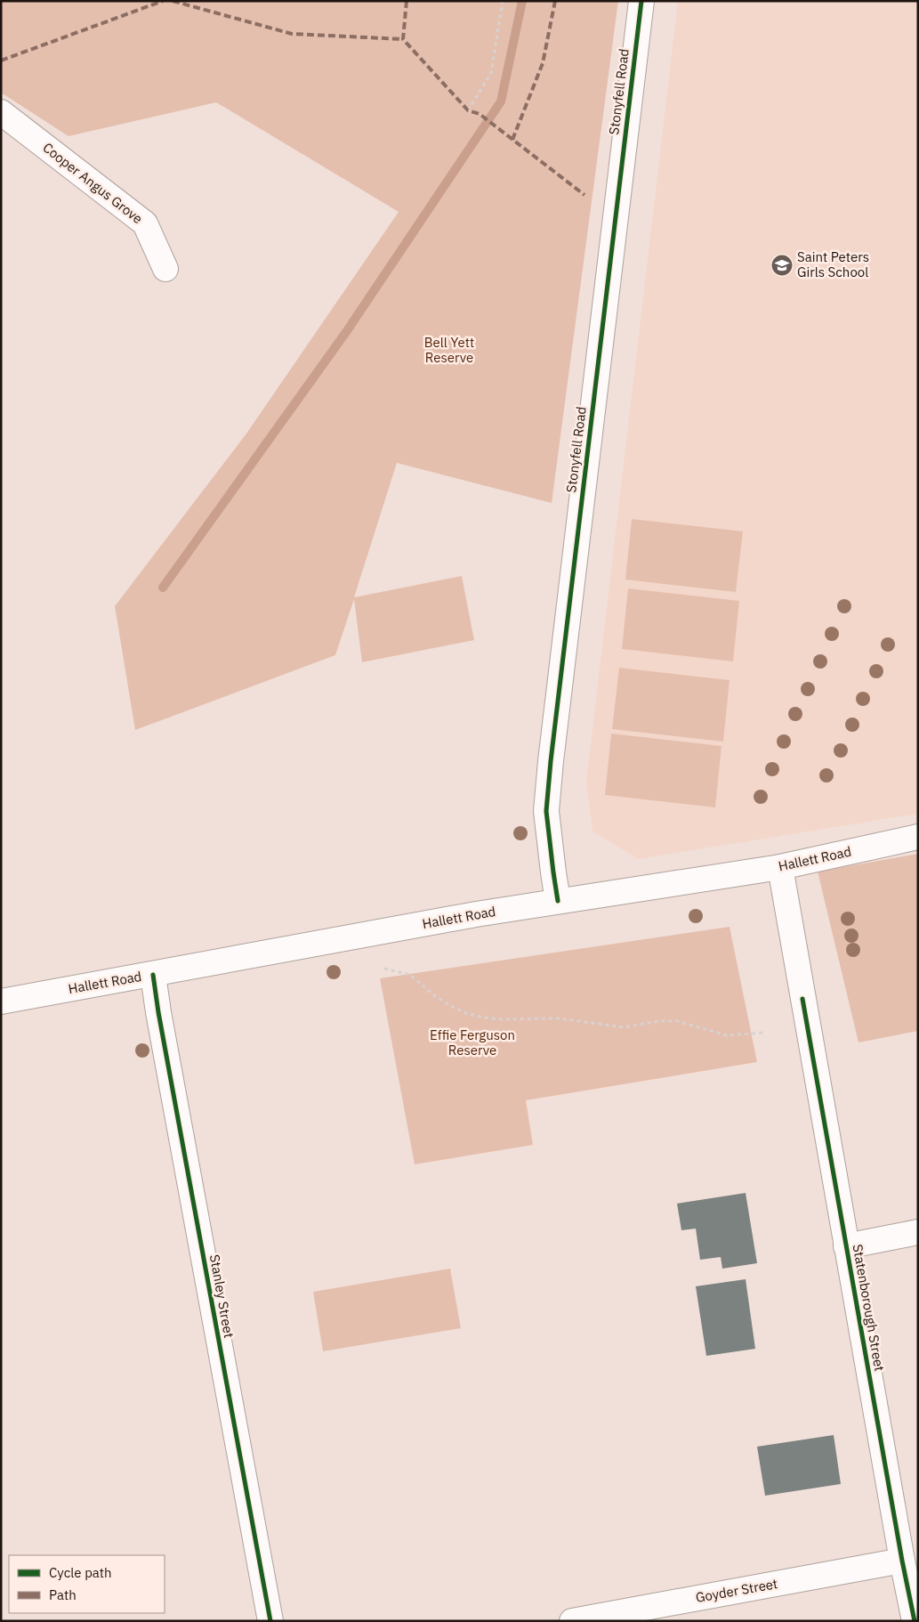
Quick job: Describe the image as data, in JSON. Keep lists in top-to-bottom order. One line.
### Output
{"streets":{"street":["Stonyfell Road","Cooper Angus Grove","Hallett Road","Stanley Street","Statenborough Street","Goyder Street"]},"crossings":[["Stonyfell Road","Hallett Road"],["Hallett Road","Stanley Street"],["Hallett Road","Statenborough Street"],["Statenborough Street","Goyder Street"]],"parks":["Bell Yett Reserve","Effie Ferguson Reserve"],"places":{"school or university":["Saint Peters Girls School"]},"legend":["Cycle path","Path"]}
